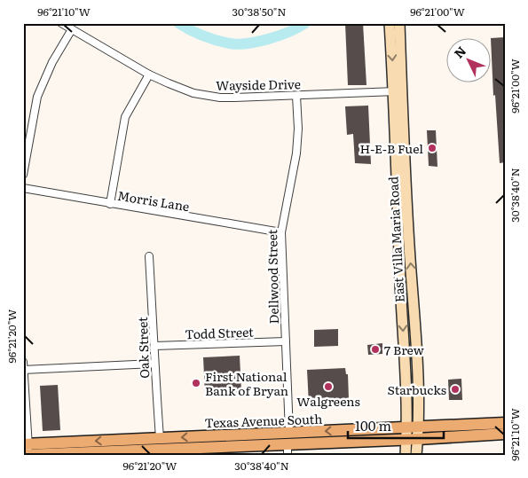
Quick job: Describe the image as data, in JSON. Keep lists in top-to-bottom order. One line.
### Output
{"streets":{"main road":["East Villa Maria Road","Texas Avenue South"],"street":["Wayside Drive","Morris Lane","Dellwood Street","Todd Street","Oak Street"]},"crossings":[["Wayside Drive","East Villa Maria Road"],["Wayside Drive","Dellwood Street"],["Morris Lane","Dellwood Street"],["East Villa Maria Road","Texas Avenue South"],["Dellwood Street","Todd Street"],["Dellwood Street","Texas Avenue South"],["Todd Street","Oak Street"],["Oak Street","Texas Avenue South"]],"places":["H-E-B Fuel","7 Brew","First National Bank of Bryan","Walgreens","Starbucks"],"scale_bar":"100 m","north":"top left","coordinates":["96°21'10\"W","30°38'50\"N","96°21'00\"W","30°38'40\"N","96°21'20\"W"]}
